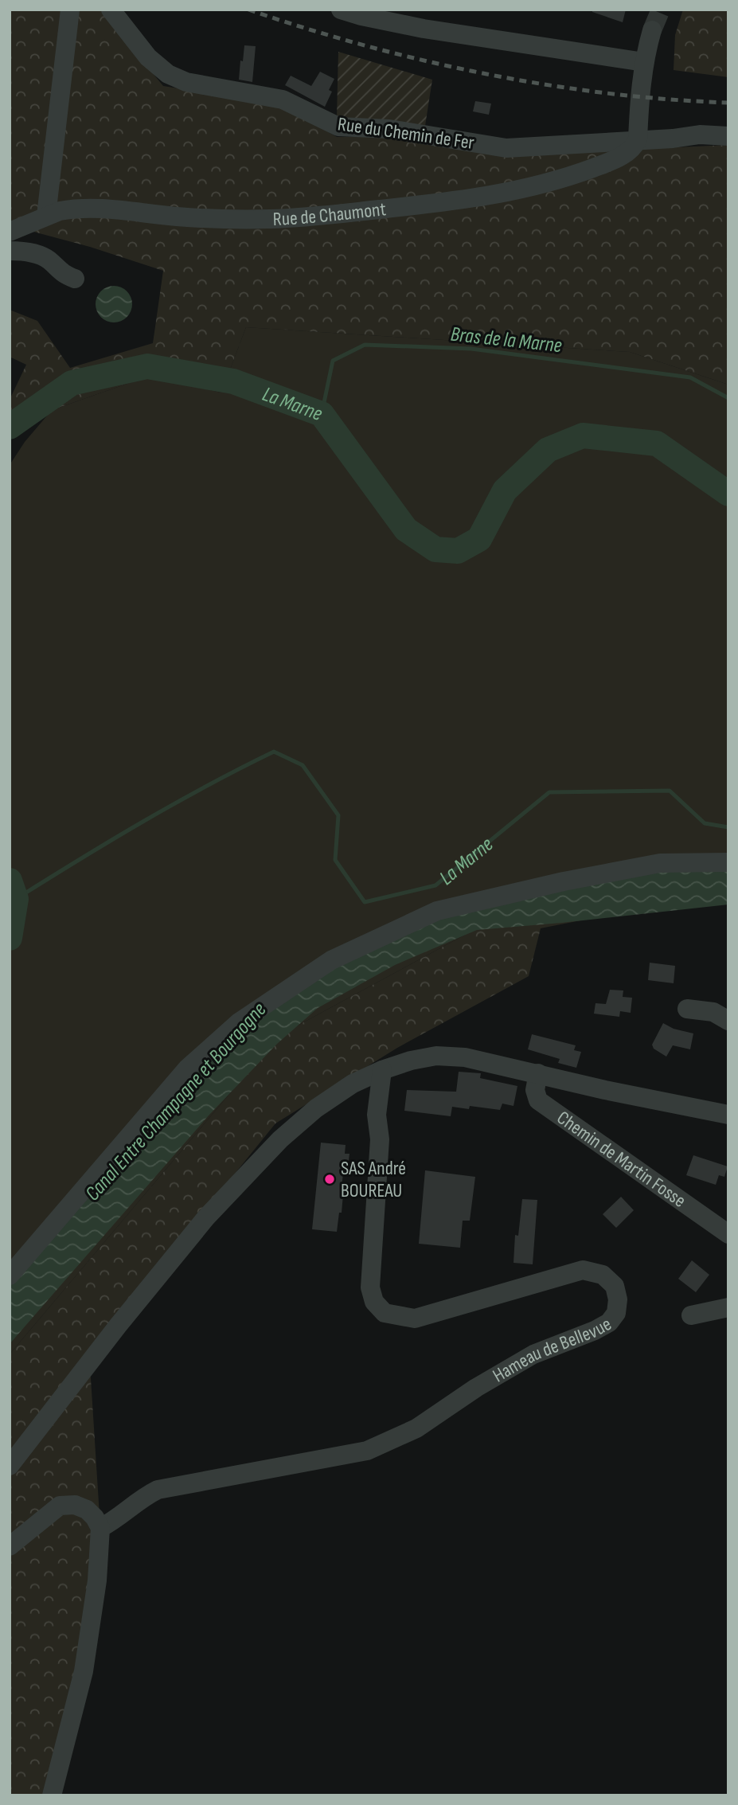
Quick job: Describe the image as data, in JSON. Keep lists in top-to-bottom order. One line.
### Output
{"streets":{"street":["Rue du Chemin de Fer","Rue de Chaumont","Chemin de Martin Fosse","Hameau de Bellevue"]},"crossings":[["Rue du Chemin de Fer","Rue de Chaumont"]],"water":["Bras de la Marne","La Marne","Canal Entre Champagne et Bourgogne"],"places":["SAS André BOUREAU"]}
